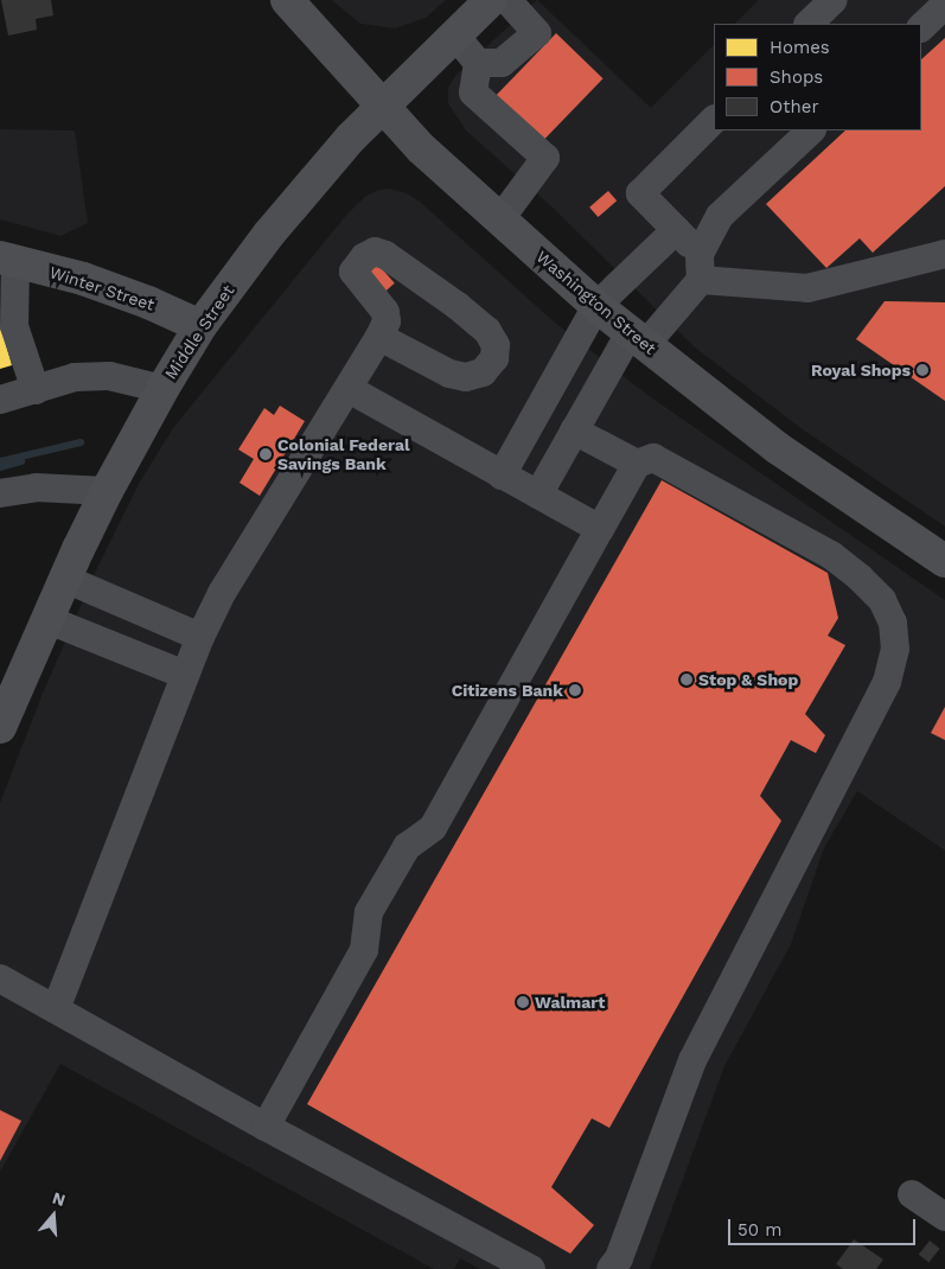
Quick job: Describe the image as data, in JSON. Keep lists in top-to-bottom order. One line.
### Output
{"streets":{"main road":["Winter Street","Washington Street","Middle Street"]},"crossings":[["Winter Street","Middle Street"],["Washington Street","Middle Street"]],"places":["Royal Shops","Colonial Federal Savings Bank","Stop & Shop","Citizens Bank","Walmart"],"legend":["Homes","Shops","Other"],"scale_bar":"50 m","north":"top"}
